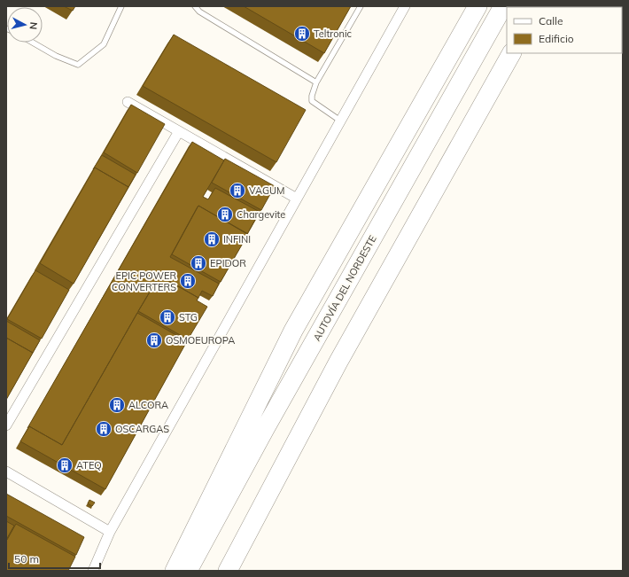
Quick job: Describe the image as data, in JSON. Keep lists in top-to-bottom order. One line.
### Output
{"streets":{"highway":["AUTOVÍA DEL NORDESTE"]},"places":{"building":["Teltronic","VAGUM","Chargevite","INFINI","EPIDOR","EPIC POWER CONVERTERS","STG","OSMOEUROPA","ALCORA","OSCARGAS","ATEQ"]},"legend":["Calle","Edificio"],"scale_bar":"50 m","north":"right"}
